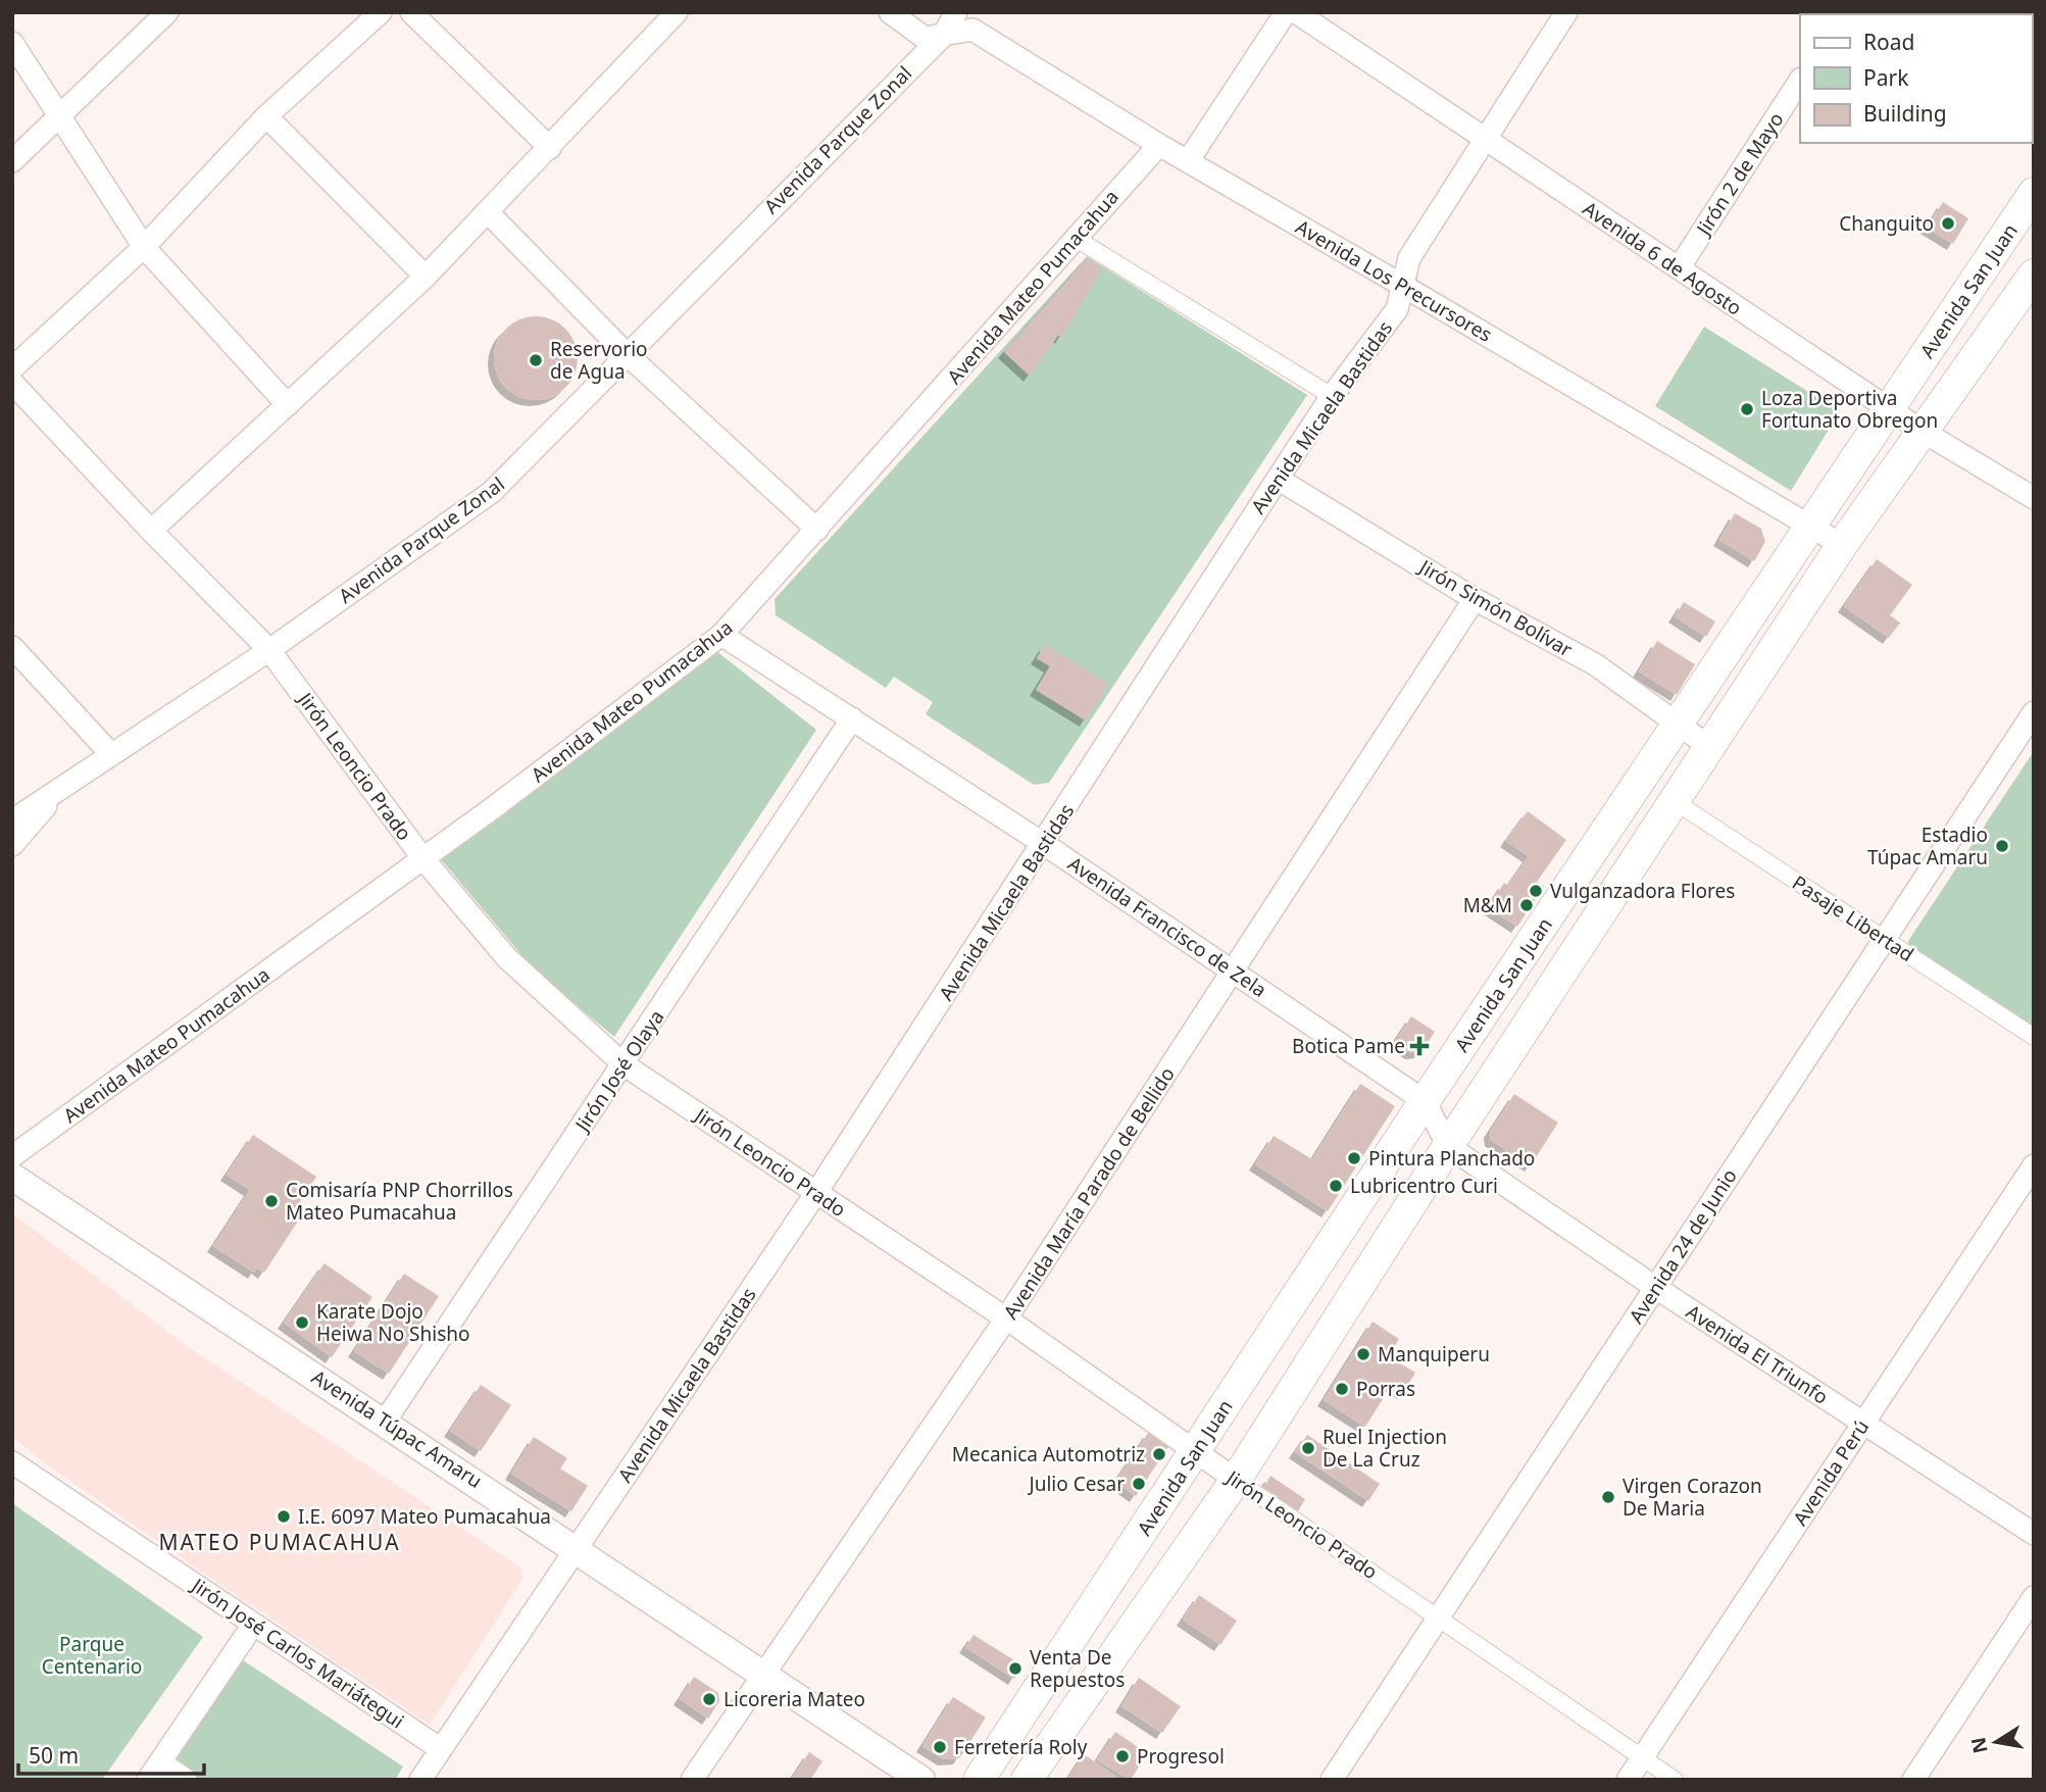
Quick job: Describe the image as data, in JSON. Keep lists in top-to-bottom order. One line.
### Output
{"streets":{"main road":["Avenida San Juan"],"street":["Avenida Parque Zonal","Jirón 2 de Mayo","Avenida 6 de Agosto","Avenida Los Precursores","Avenida Mateo Pumacahua","Avenida Micaela Bastidas","Jirón Simón Bolívar","Jirón Leoncio Prado","Pasaje Libertad","Avenida Francisco de Zela","Jirón José Olaya","Avenida María Parado de Bellido","Avenida 24 de Junio","Avenida El Triunfo","Avenida Túpac Amaru","Avenida Perú","Jirón José Carlos Mariátegui"]},"crossings":[["Avenida Parque Zonal","Avenida Los Precursores"],["Avenida Parque Zonal","Jirón Leoncio Prado"],["Jirón 2 de Mayo","Avenida 6 de Agosto"],["Avenida 6 de Agosto","Avenida San Juan"],["Avenida 6 de Agosto","Avenida Micaela Bastidas"],["Avenida Los Precursores","Avenida Mateo Pumacahua"],["Avenida Los Precursores","Avenida San Juan"],["Avenida Los Precursores","Avenida Micaela Bastidas"],["Avenida Mateo Pumacahua","Jirón Leoncio Prado"],["Avenida Mateo Pumacahua","Avenida Francisco de Zela"],["Avenida Mateo Pumacahua","Avenida Túpac Amaru"],["Avenida San Juan","Jirón Simón Bolívar"],["Avenida San Juan","Jirón Leoncio Prado"],["Avenida San Juan","Pasaje Libertad"],["Avenida San Juan","Avenida Francisco de Zela"],["Avenida San Juan","Avenida El Triunfo"],["Avenida Micaela Bastidas","Jirón Simón Bolívar"],["Avenida Micaela Bastidas","Jirón Leoncio Prado"],["Avenida Micaela Bastidas","Avenida Francisco de Zela"],["Avenida Micaela Bastidas","Avenida Túpac Amaru"],["Avenida Micaela Bastidas","Jirón José Carlos Mariátegui"],["Jirón Simón Bolívar","Avenida María Parado de Bellido"],["Jirón Leoncio Prado","Jirón José Olaya"],["Jirón Leoncio Prado","Avenida María Parado de Bellido"],["Jirón Leoncio Prado","Avenida 24 de Junio"],["Jirón Leoncio Prado","Avenida Perú"],["Pasaje Libertad","Avenida 24 de Junio"],["Avenida Francisco de Zela","Jirón José Olaya"],["Avenida Francisco de Zela","Avenida María Parado de Bellido"],["Avenida Francisco de Zela","Avenida El Triunfo"],["Jirón José Olaya","Avenida Túpac Amaru"],["Avenida María Parado de Bellido","Avenida Túpac Amaru"],["Avenida 24 de Junio","Avenida El Triunfo"],["Avenida El Triunfo","Avenida Perú"]],"districts":["MATEO PUMACAHUA"],"parks":["Parque Centenario"],"places":{"other":["Changuito","Reservorio de Agua","Loza Deportiva Fortunato Obregon","Estadio Túpac Amaru","Vulganzadora Flores","M&M","Pintura Planchado","Lubricentro Curi","Comisaría PNP Chorrillos Mateo Pumacahua","Karate Dojo Heiwa No Shisho","Manquiperu","Porras","Ruel Injection De La Cruz","Mecanica Automotriz","Julio Cesar","Virgen Corazon De Maria","I.E. 6097 Mateo Pumacahua","Venta De Repuestos","Licoreria Mateo","Ferretería Roly","Progresol"],"health":["Botica Pame"]},"legend":["Road","Park","Building"],"scale_bar":"50 m","north":"left"}
